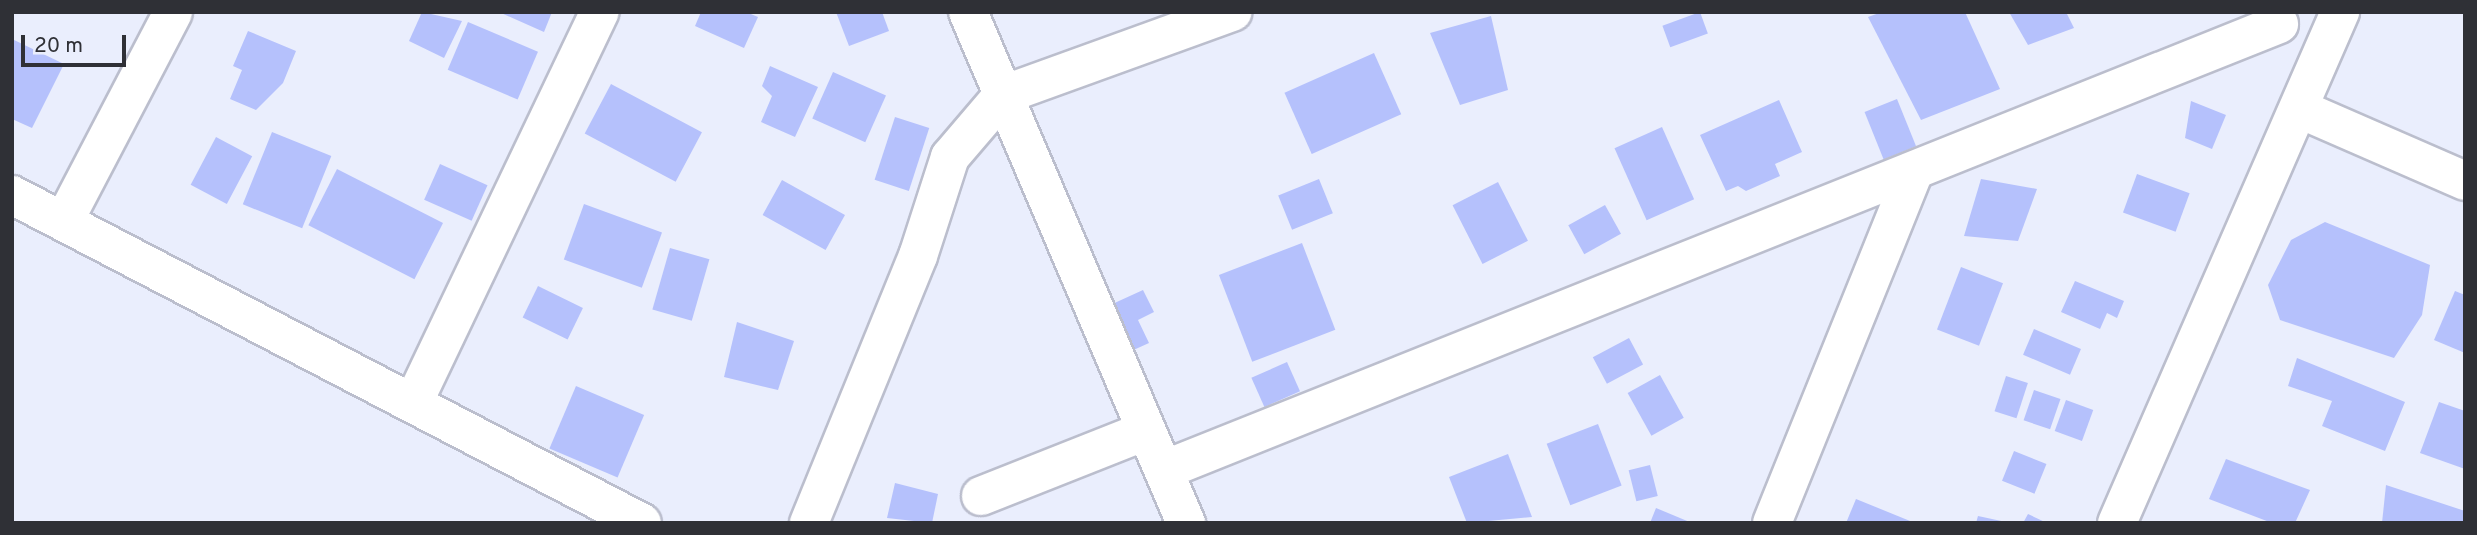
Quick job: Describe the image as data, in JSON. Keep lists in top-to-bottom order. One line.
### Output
{"scale_bar":"20 m"}
